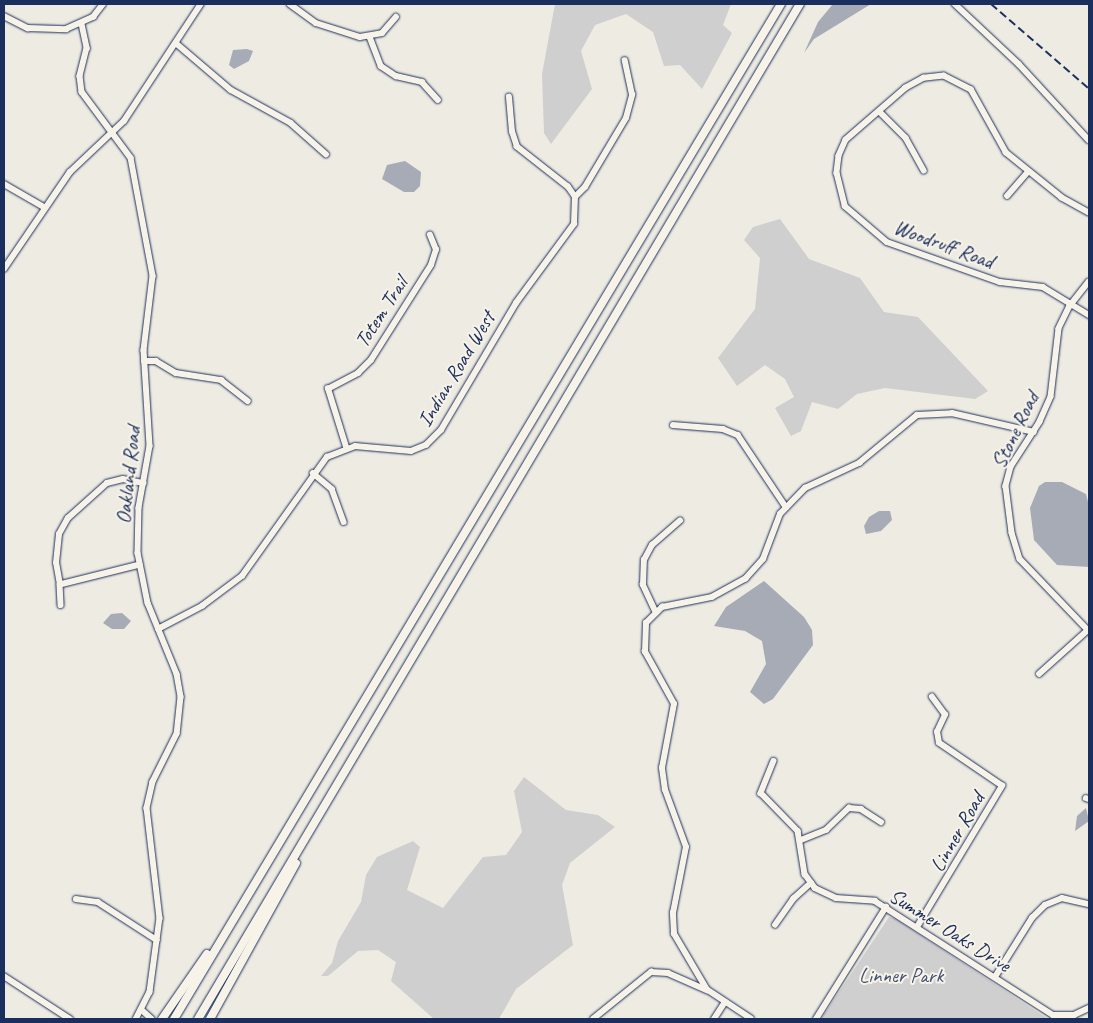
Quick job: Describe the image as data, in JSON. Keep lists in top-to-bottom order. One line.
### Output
{"streets":{"street":["Woodruff Road","Totem Trail","Indian Road West","Stone Road","Oakland Road","Linner Road","Summer Oaks Drive"]},"crossings":[["Woodruff Road","Stone Road"],["Totem Trail","Indian Road West"],["Linner Road","Summer Oaks Drive"]],"parks":["Linner Park"]}
